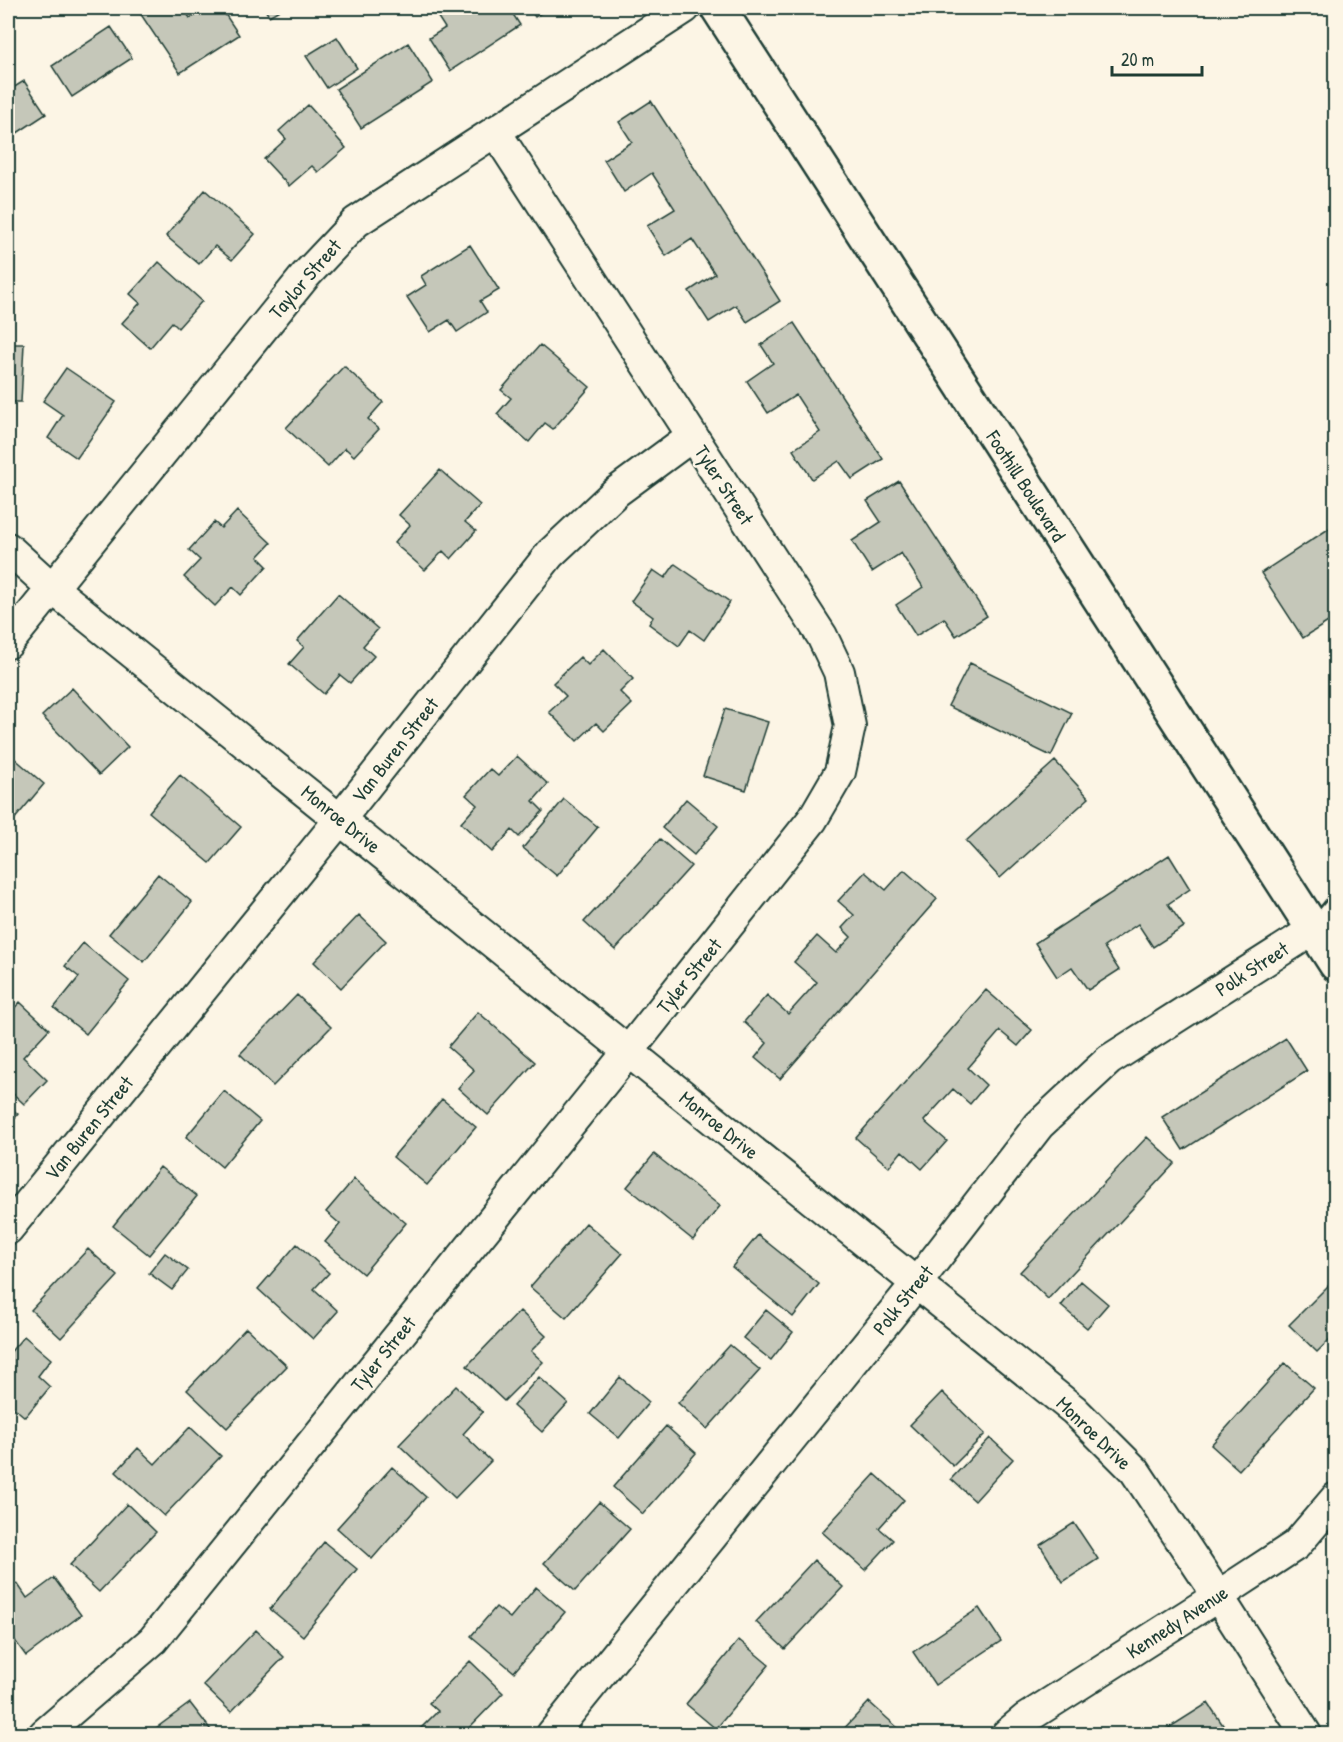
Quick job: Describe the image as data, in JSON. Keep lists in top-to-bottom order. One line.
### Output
{"streets":{"main road":["Foothill Boulevard"],"street":["Taylor Street","Tyler Street","Van Buren Street","Monroe Drive","Polk Street","Kennedy Avenue"]},"crossings":[["Taylor Street","Tyler Street"],["Taylor Street","Monroe Drive"],["Tyler Street","Van Buren Street"],["Tyler Street","Monroe Drive"],["Foothill Boulevard","Polk Street"],["Van Buren Street","Monroe Drive"],["Monroe Drive","Polk Street"],["Monroe Drive","Kennedy Avenue"]],"scale_bar":"20 m"}
